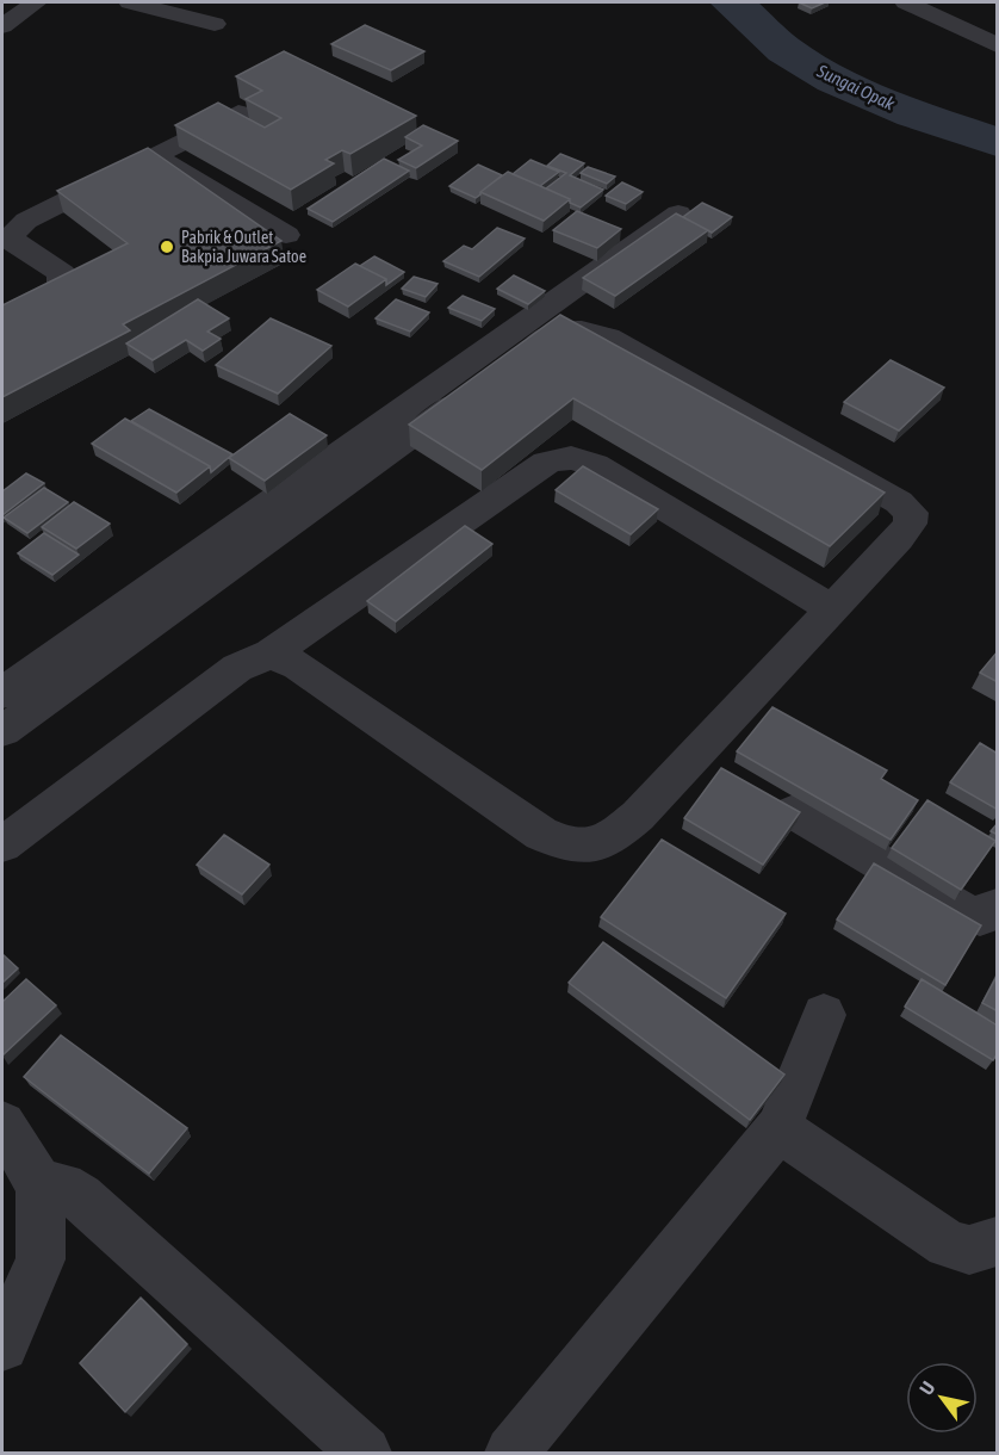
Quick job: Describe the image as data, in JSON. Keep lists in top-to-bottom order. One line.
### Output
{"water":["Sungai Opak"],"places":["Pabrik & Outlet Bakpia Juwara Satoe"],"north":"top left"}
